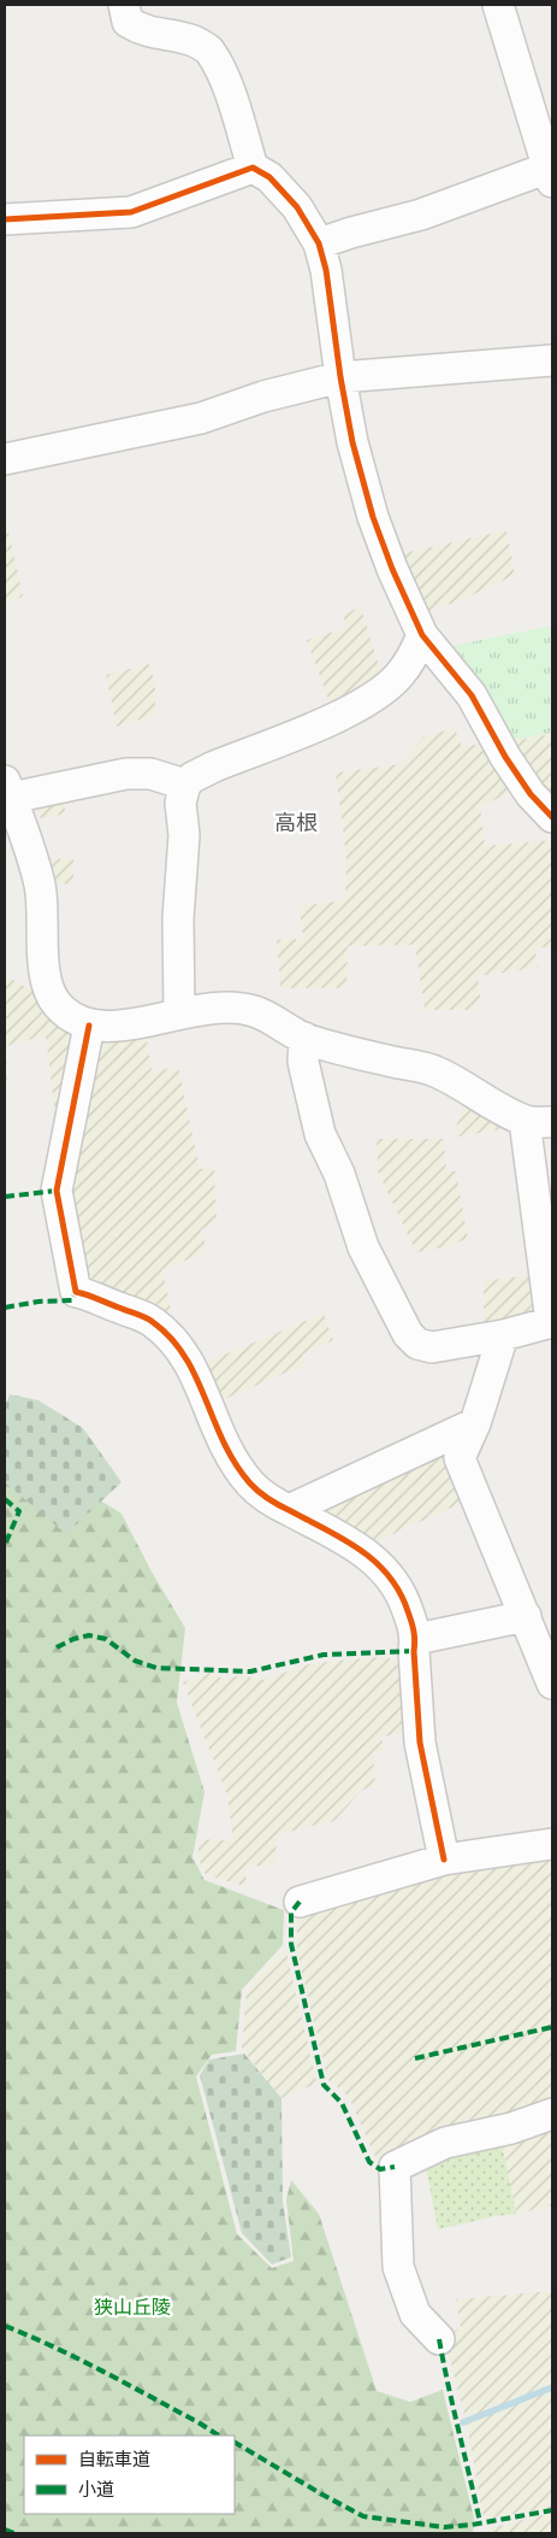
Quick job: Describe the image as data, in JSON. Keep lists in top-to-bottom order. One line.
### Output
{"districts":["高根"],"parks":["狭山丘陵"],"legend":["自転車道","小道"]}
